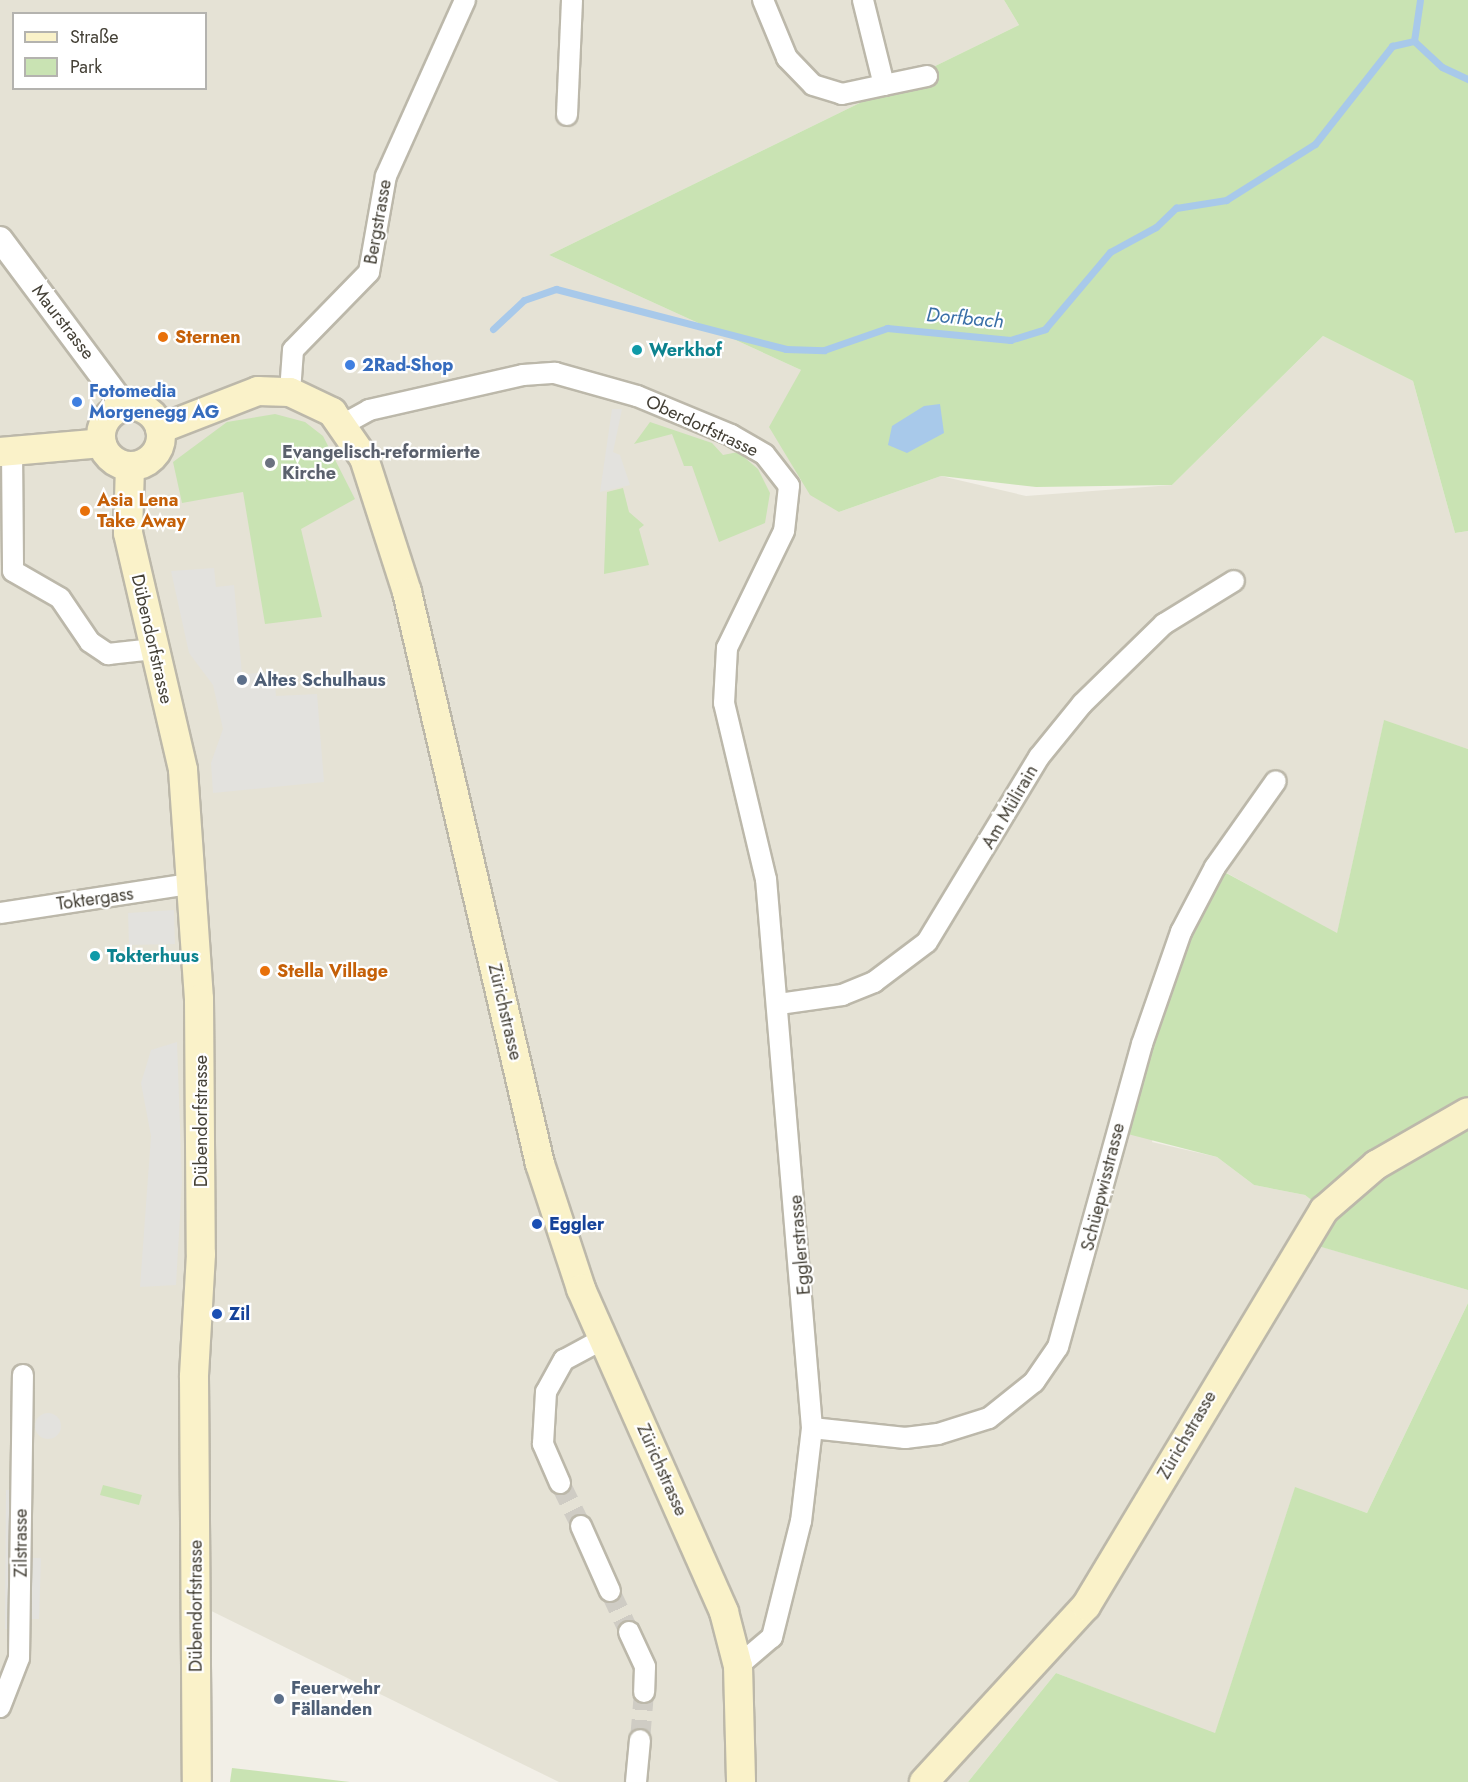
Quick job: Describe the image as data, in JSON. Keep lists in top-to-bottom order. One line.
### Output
{"streets":{"main road":["Dübendorfstrasse","Zürichstrasse"],"street":["Bergstrasse","Maurstrasse","Oberdorfstrasse","Am Mülirain","Toktergass","Schüepwisstrasse","Egglerstrasse","Zilstrasse"]},"crossings":[["Bergstrasse","Zürichstrasse"],["Maurstrasse","Dübendorfstrasse"],["Maurstrasse","Zürichstrasse"],["Oberdorfstrasse","Zürichstrasse"],["Oberdorfstrasse","Egglerstrasse"],["Dübendorfstrasse","Toktergass"],["Dübendorfstrasse","Zürichstrasse"],["Am Mülirain","Egglerstrasse"],["Zürichstrasse","Egglerstrasse"],["Schüepwisstrasse","Egglerstrasse"]],"water":["Dorfbach"],"places":["Sternen","Werkhof","2Rad-Shop","Fotomedia Morgenegg AG","Evangelisch-reformierte Kirche","Asia Lena Take Away","Altes Schulhaus","Tokterhuus","Stella Village","Eggler","Zil","Feuerwehr Fällanden"],"legend":["Straße","Park"]}
